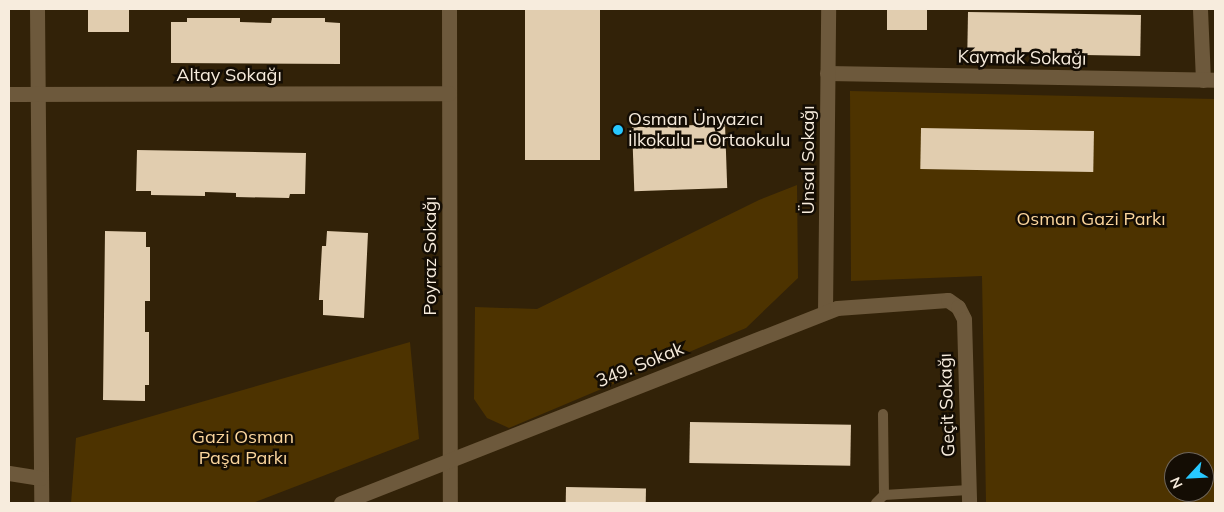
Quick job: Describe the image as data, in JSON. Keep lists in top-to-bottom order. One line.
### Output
{"streets":{"street":["Kaymak Sokağı","Altay Sokağı","Ünsal Sokağı","Poyraz Sokağı","349. Sokak","Geçit Sokağı"]},"crossings":[["Kaymak Sokağı","Ünsal Sokağı"],["Altay Sokağı","Poyraz Sokağı"],["Ünsal Sokağı","349. Sokak"],["Poyraz Sokağı","349. Sokak"],["349. Sokak","Geçit Sokağı"]],"parks":["Osman Gazi Parkı","Gazi Osman Paşa Parkı"],"places":["Osman Ünyazıcı İlkokulu - Ortaokulu"],"north":"bottom left"}
